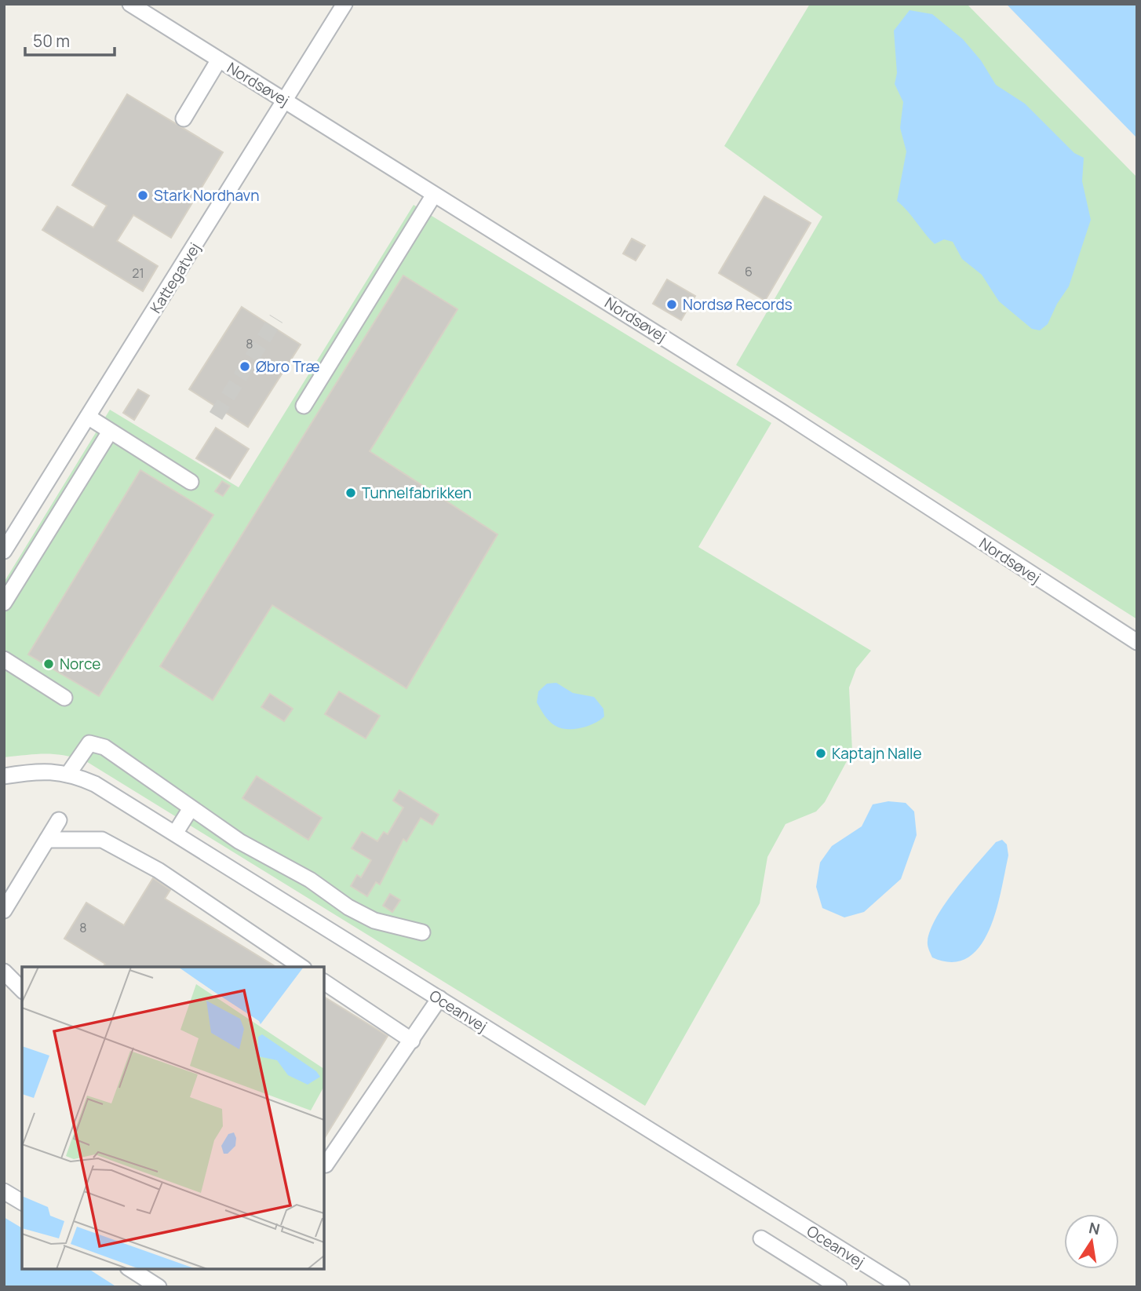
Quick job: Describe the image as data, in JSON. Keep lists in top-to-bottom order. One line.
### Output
{"streets":{"street":["Nordsøvej","Kattegatvej","Oceanvej"]},"crossings":[["Nordsøvej","Kattegatvej"]],"places":["Stark Nordhavn","Nordsø Records","Øbro Træ","Tunnelfabrikken","Norce","Kaptajn Nalle"],"house_numbers":["6","21","8","8"],"scale_bar":"50 m","north":"top"}
